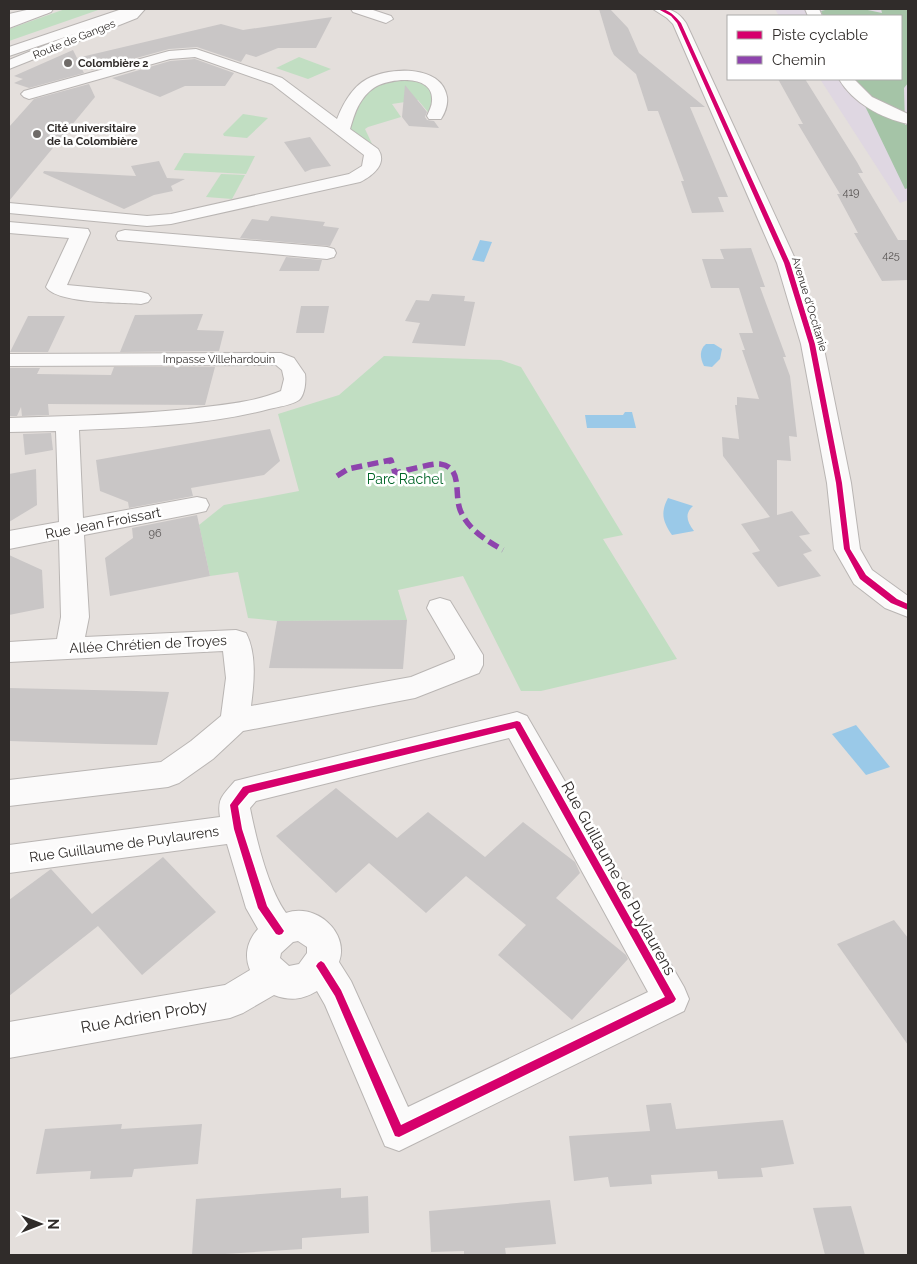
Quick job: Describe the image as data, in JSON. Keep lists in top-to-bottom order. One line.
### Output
{"streets":{"street":["Route de Ganges","Avenue d'Occitanie","Impasse Villehardouin","Rue Jean Froissart","Allée Chrétien de Troyes","Rue Guillaume de Puylaurens","Rue Adrien Proby"]},"crossings":[["Rue Guillaume de Puylaurens","Rue Adrien Proby"]],"parks":["Parc Rachel"],"places":["Colombière 2","Cité universitaire de la Colombière"],"house_numbers":["419","425","96"],"legend":["Piste cyclable","Chemin"],"north":"right"}
